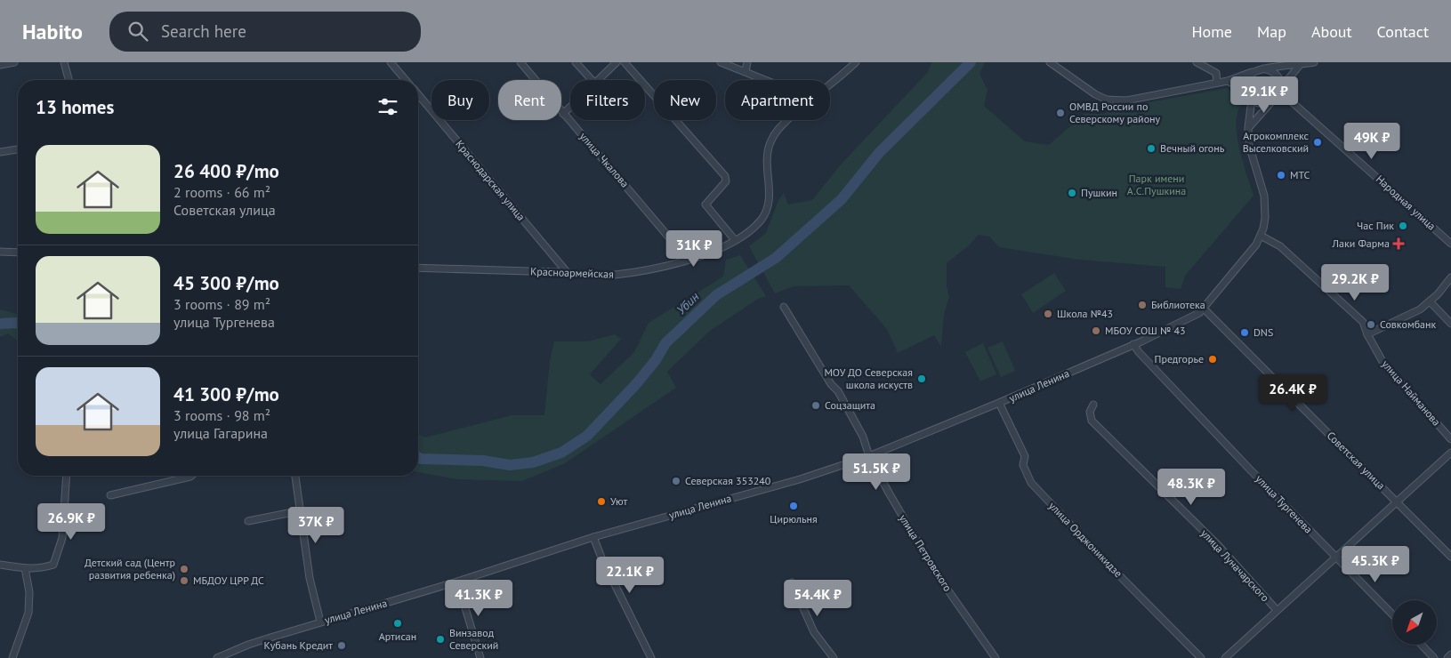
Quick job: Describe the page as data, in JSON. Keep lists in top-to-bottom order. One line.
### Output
{"streets":{"street":["улица Чкалова","Краснодарская улица","Народная улица","Красноармейская","улица Ленина","улица Найманова","Советская улица","улица Тургенева","улица Орджоникидзе","улица Петровского","улица Луначарского"]},"crossings":[["улица Чкалова","Красноармейская"],["Краснодарская улица","Красноармейская"],["Народная улица","улица Ленина"],["улица Ленина","улица Найманова"],["улица Ленина","Советская улица"],["улица Ленина","улица Тургенева"],["улица Ленина","улица Орджоникидзе"],["улица Ленина","улица Петровского"]],"water":["Убин"],"parks":["Парк имени А.С.Пушкина"],"places":{"other":["ОМВД России по Северскому району","Агрокомплекс Выселковский","Вечный огонь","МТС","Пушкин","Час Пик","Библиотека","Школа №43","Совкомбанк","МБОУ СОШ № 43","DNS","Предгорье","МОУ ДО Северская школа искуств","Соцзащита","Северская 353240","Уют","Цирюльня","Детский сад (Центр развития ребенка)","МБДОУ ЦРР ДС","Артисан","Винзавод Северский","Кубань Кредит"],"health":["Лаки Фарма"]},"north":"bottom left","page":{"header":"Habito","search":"Search here","nav":["Home","Map","About","Contact"],"price":["29.1K ₽","49K ₽","31K ₽","29.2K ₽","26.4K ₽","51.5K ₽","48.3K ₽","26.9K ₽","37K ₽","45.3K ₽","22.1K ₽","41.3K ₽","54.4K ₽"],"chip":["Buy","Rent","Filters","New","Apartment"],"heading":"13 homes","list":[{"name":"26 400 ₽/mo","note":"2 rooms · 66 m² · Советская улица"},{"name":"45 300 ₽/mo","note":"3 rooms · 89 m² · улица Тургенева"},{"name":"41 300 ₽/mo","note":"3 rooms · 98 m² · улица Гагарина"}]}}
